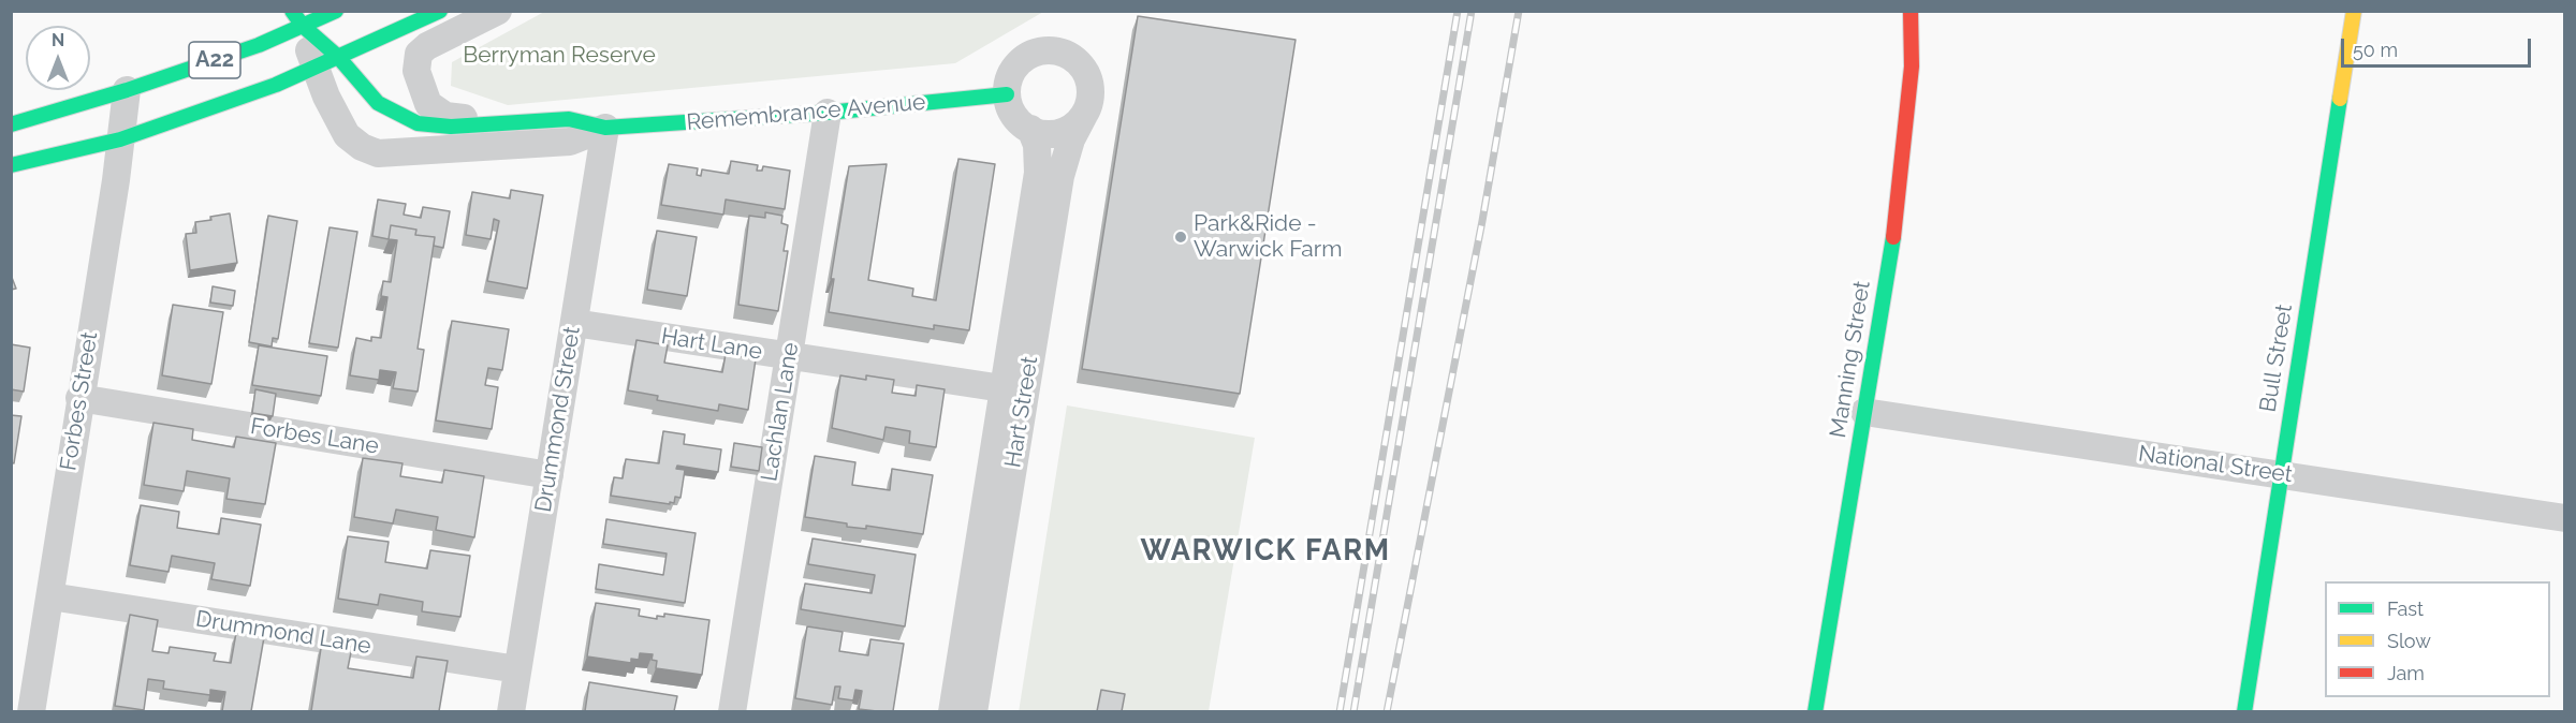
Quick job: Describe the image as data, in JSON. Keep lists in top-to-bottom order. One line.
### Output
{"streets":{"main road":["A22","Remembrance Avenue","Bull Street","Manning Street"],"street":["Hart Lane","Forbes Street","Lachlan Lane","Hart Street","Drummond Street","Forbes Lane","National Street","Drummond Lane"]},"crossings":[["A22","Remembrance Avenue"],["A22","Forbes Street"],["Remembrance Avenue","Lachlan Lane"],["Remembrance Avenue","Hart Street"],["Remembrance Avenue","Drummond Street"],["Hart Lane","Lachlan Lane"],["Hart Lane","Hart Street"],["Hart Lane","Drummond Street"],["Bull Street","National Street"],["Manning Street","National Street"],["Forbes Street","Forbes Lane"],["Forbes Street","Drummond Lane"],["Drummond Street","Forbes Lane"],["Drummond Street","Drummond Lane"]],"districts":["WARWICK FARM"],"parks":["Berryman Reserve"],"places":["Park&Ride - Warwick Farm"],"legend":["Fast","Slow","Jam"],"scale_bar":"50 m","north":"top"}
